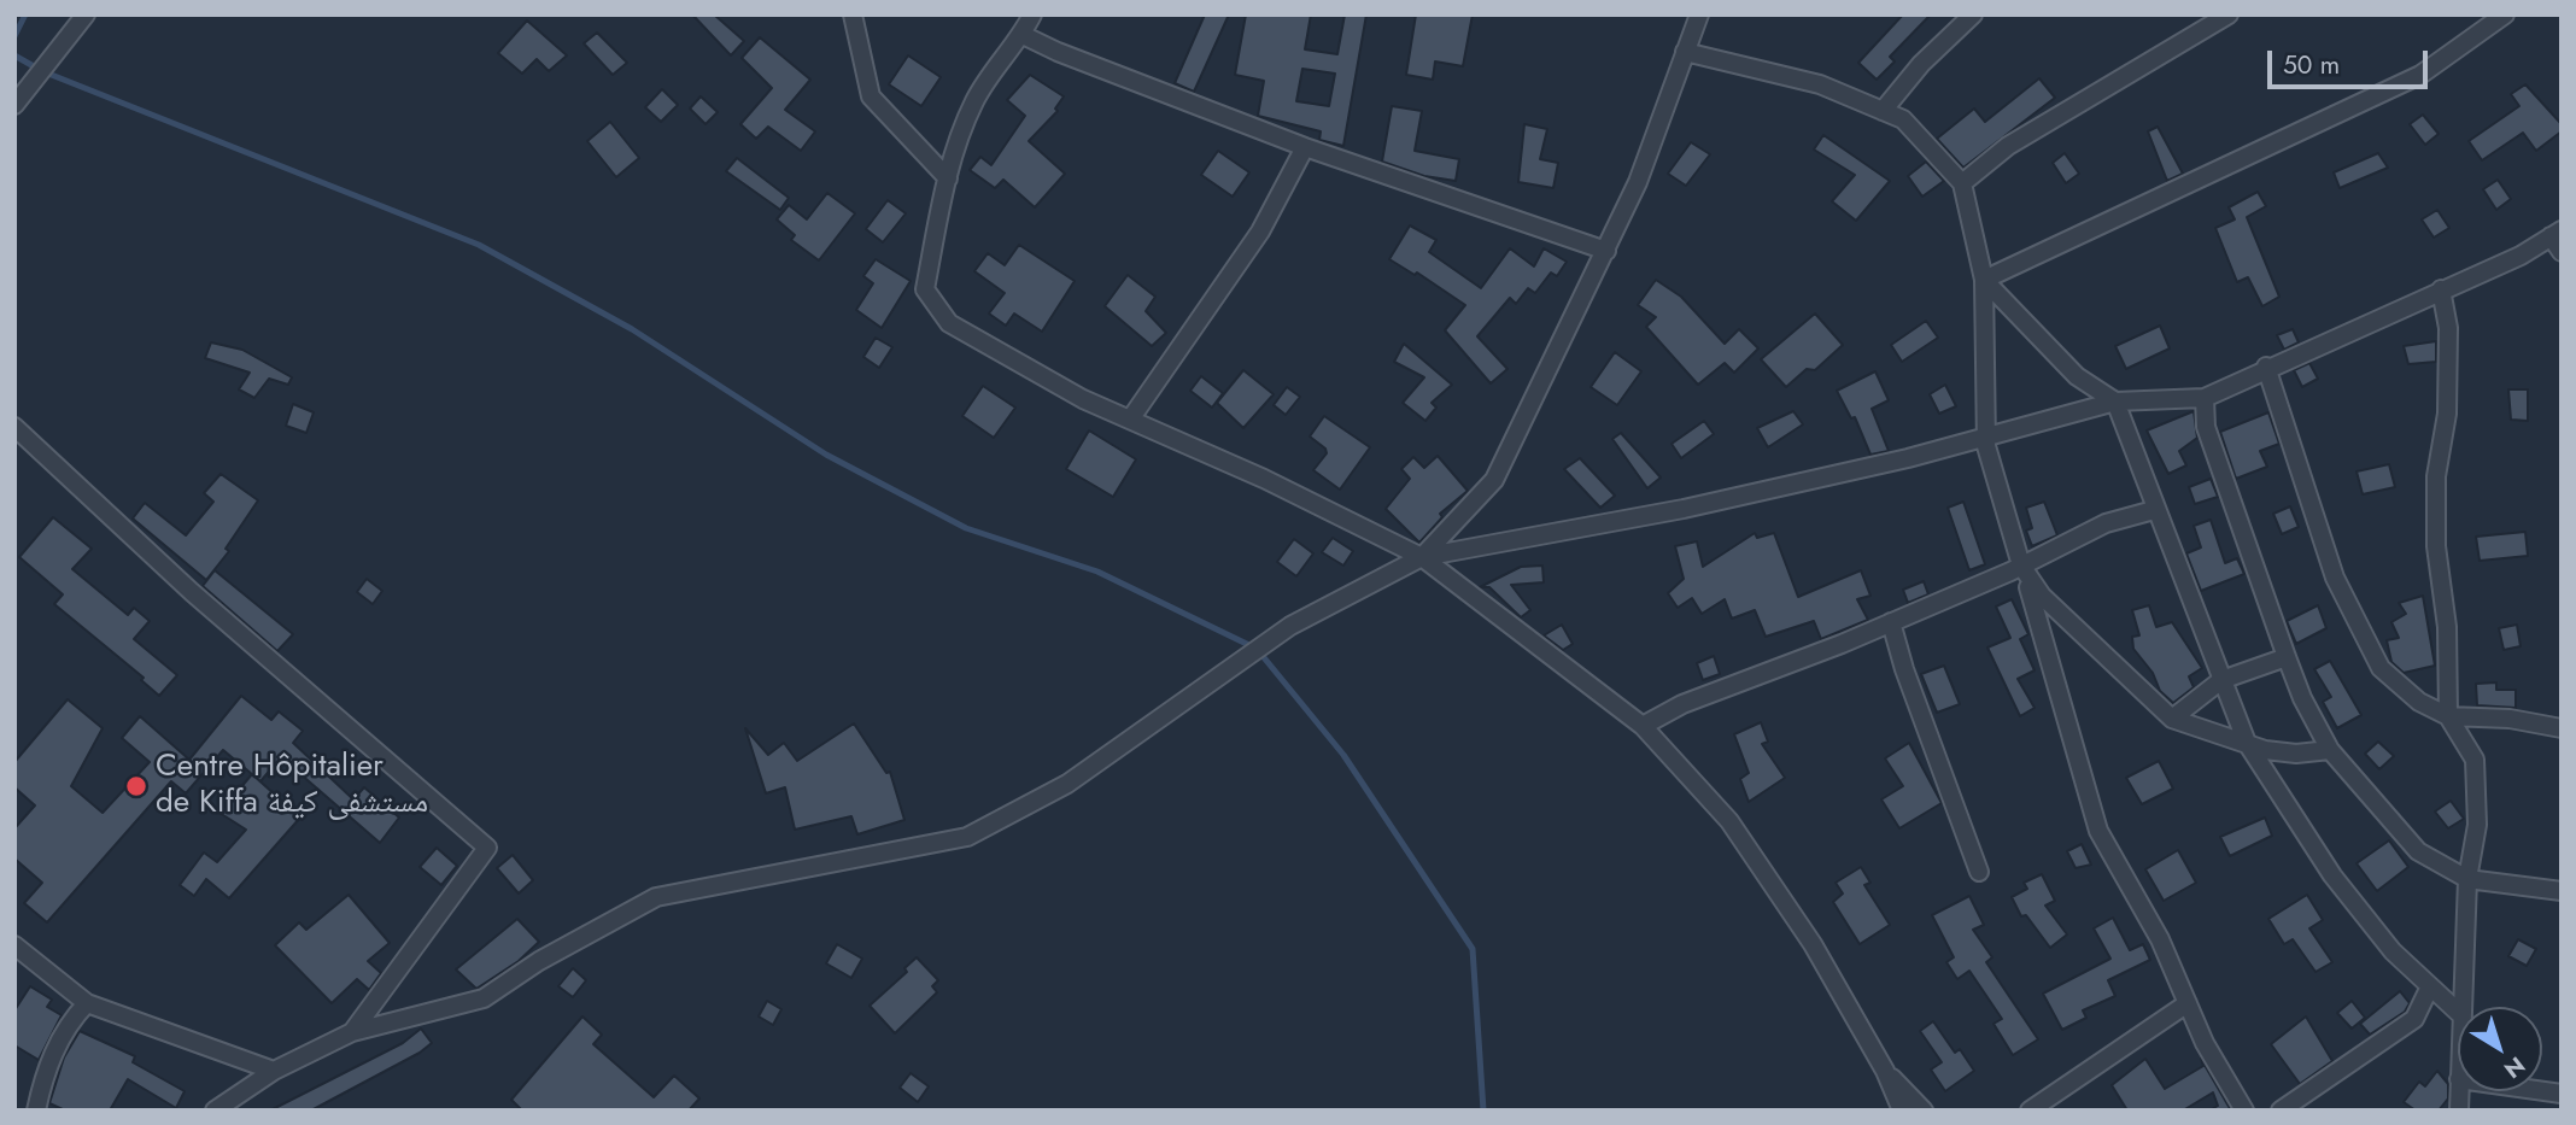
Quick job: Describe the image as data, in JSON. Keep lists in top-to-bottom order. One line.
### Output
{"places":["Centre Hôpitalier de Kiffa مستشفى كيفة"],"scale_bar":"50 m","north":"bottom right"}
